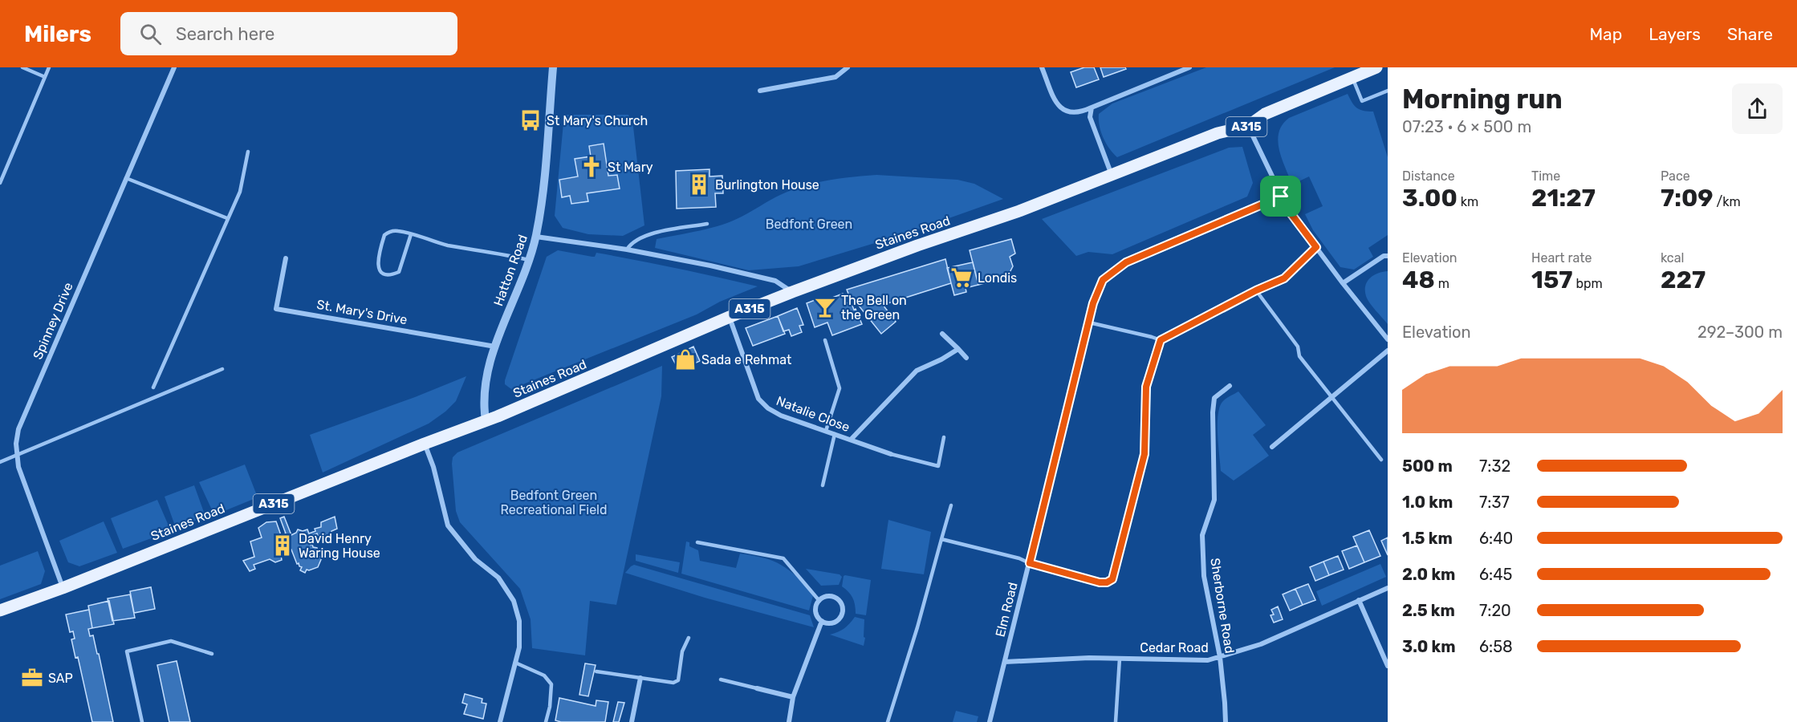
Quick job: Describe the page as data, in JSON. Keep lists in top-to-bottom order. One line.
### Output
{"streets":{"main road":["A315","Staines Road"],"street":["Hatton Road","St. Mary's Drive","Spinney Drive","Natalie Close","Sherborne Road","Elm Road","Cedar Road"]},"crossings":[["Staines Road","Hatton Road"],["Staines Road","Spinney Drive"],["Staines Road","Natalie Close"],["Hatton Road","St. Mary's Drive"],["Sherborne Road","Cedar Road"],["Elm Road","Cedar Road"]],"parks":["Bedfont Green","Bedfont Green Recreational Field"],"places":{"bus stop":["St Mary's Church"],"church":["St Mary"],"building":["Burlington House","David Henry Waring House"],"supermarket":["Londis"],"bar":["The Bell on the Green"],"shop":["Sada e Rehmat"],"office":["SAP"]},"page":{"header":"Milers","search":"Search here","nav":["Map","Layers","Share"],"heading":["Morning run","07:23 · 6 × 500 m"],"stats":[["Distance","3.00 km"],["Time","21:27"],["Pace","7:09 /km"],["Elevation","48 m"],["Heart rate","157 bpm"],["kcal","227"]],"chart":["Elevation","292–300 m"],"list":[{"name":"500 m","note":"7:32"},{"name":"1.0 km","note":"7:37"},{"name":"1.5 km","note":"6:40"},{"name":"2.0 km","note":"6:45"},{"name":"2.5 km","note":"7:20"},{"name":"3.0 km","note":"6:58"}]}}
